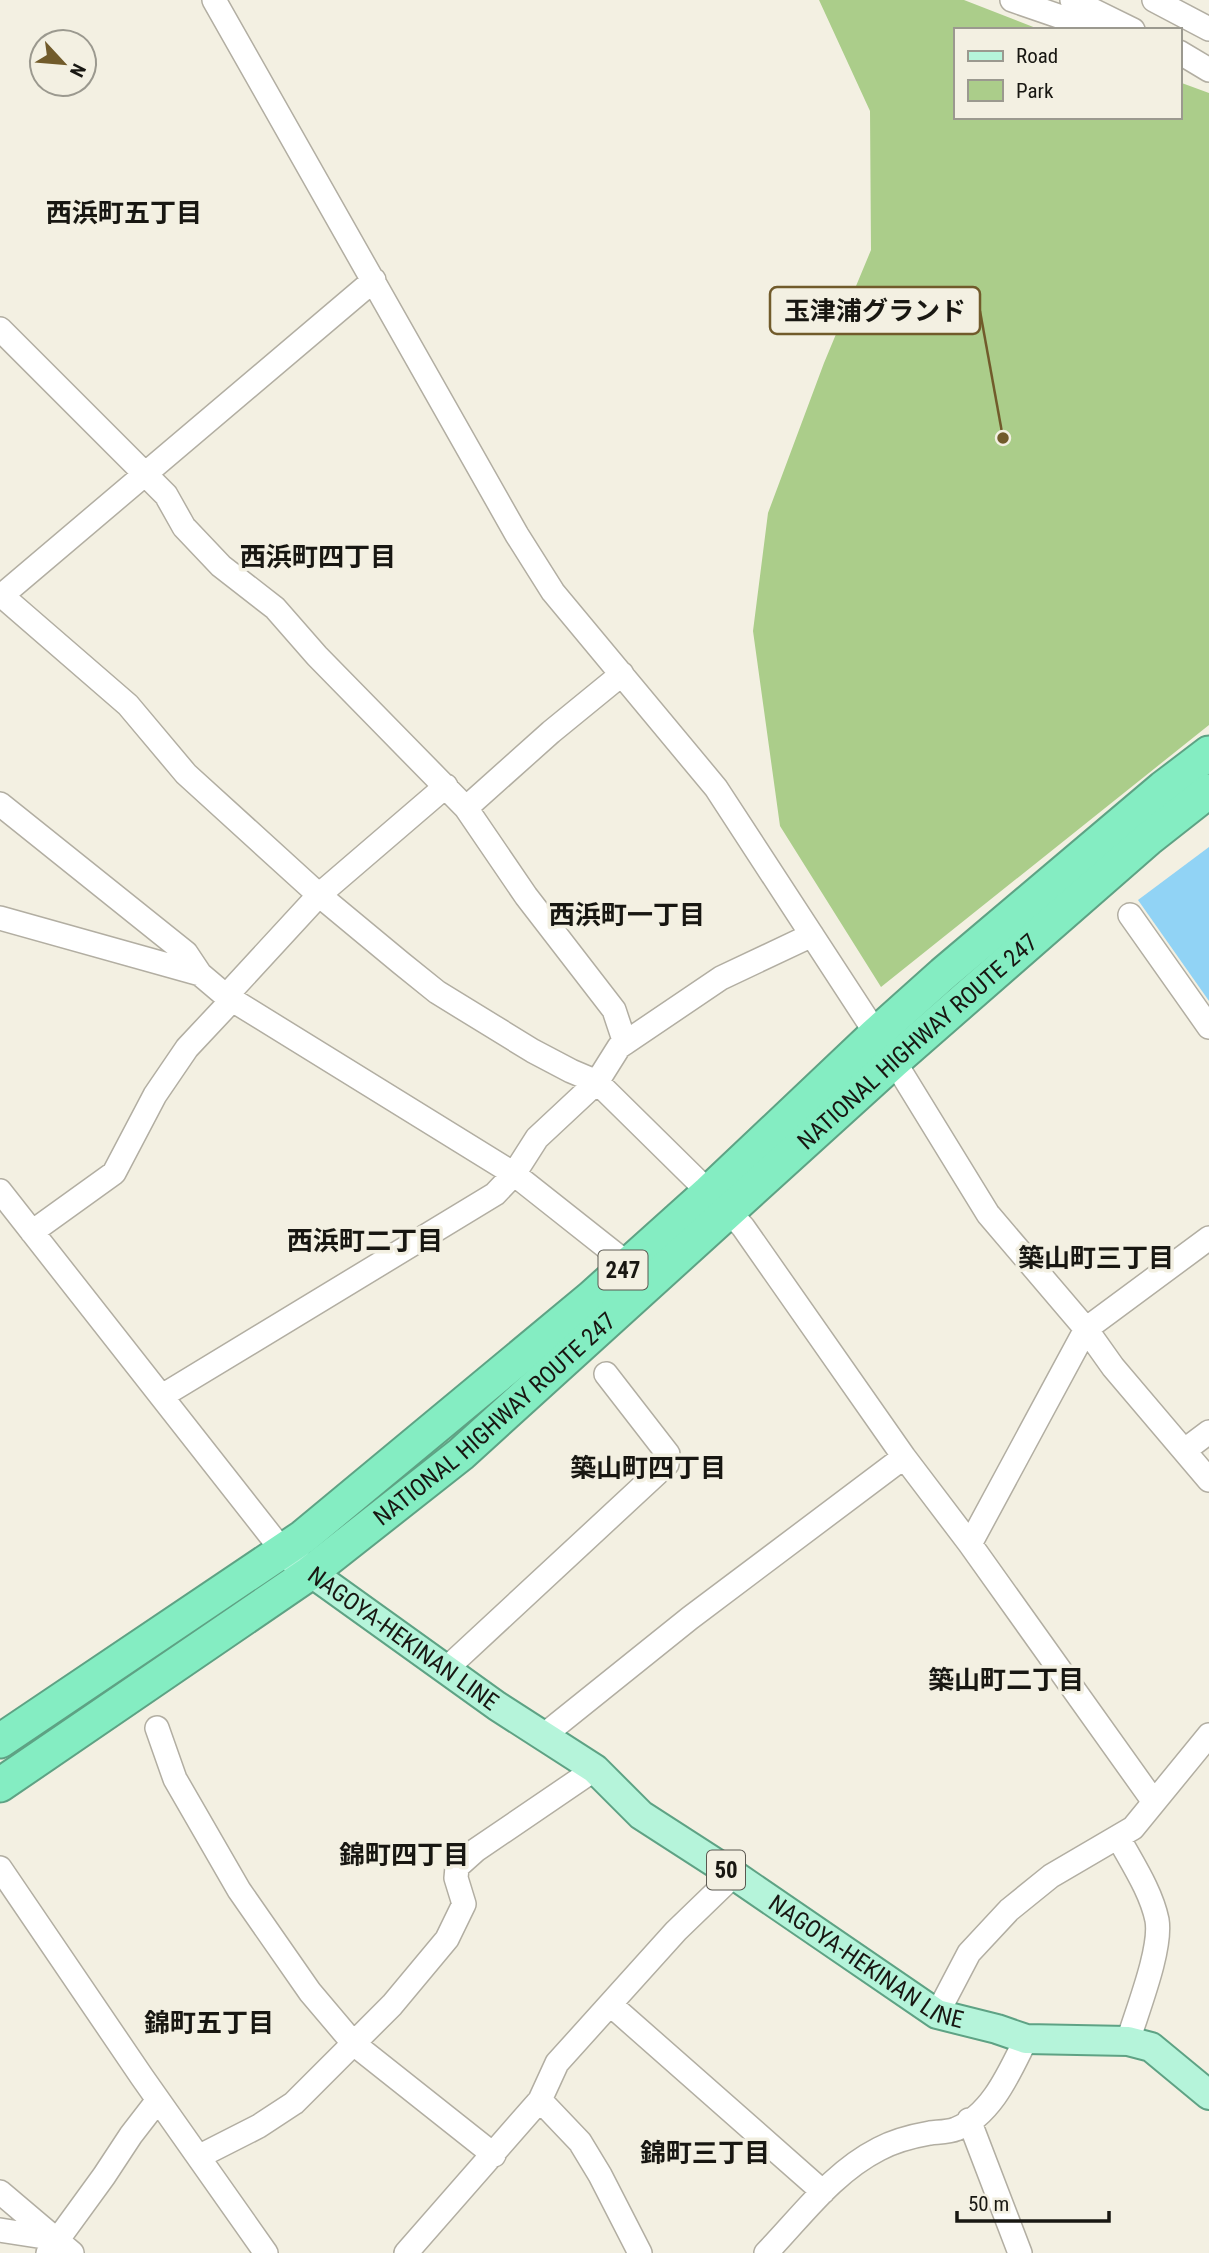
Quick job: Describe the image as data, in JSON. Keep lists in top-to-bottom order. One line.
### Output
{"streets":{"highway":["NATIONAL HIGHWAY ROUTE 247","247"],"main road":["NAGOYA-HEKINAN LINE","50"]},"crossings":[["NATIONAL HIGHWAY ROUTE 247","NAGOYA-HEKINAN LINE"]],"districts":["西浜町五丁目","西浜町四丁目","西浜町一丁目","西浜町二丁目","築山町三丁目","築山町四丁目","築山町二丁目","錦町四丁目","錦町五丁目","錦町三丁目"],"places":["玉津浦グランド"],"legend":["Road","Park"],"scale_bar":"50 m","north":"bottom right"}
